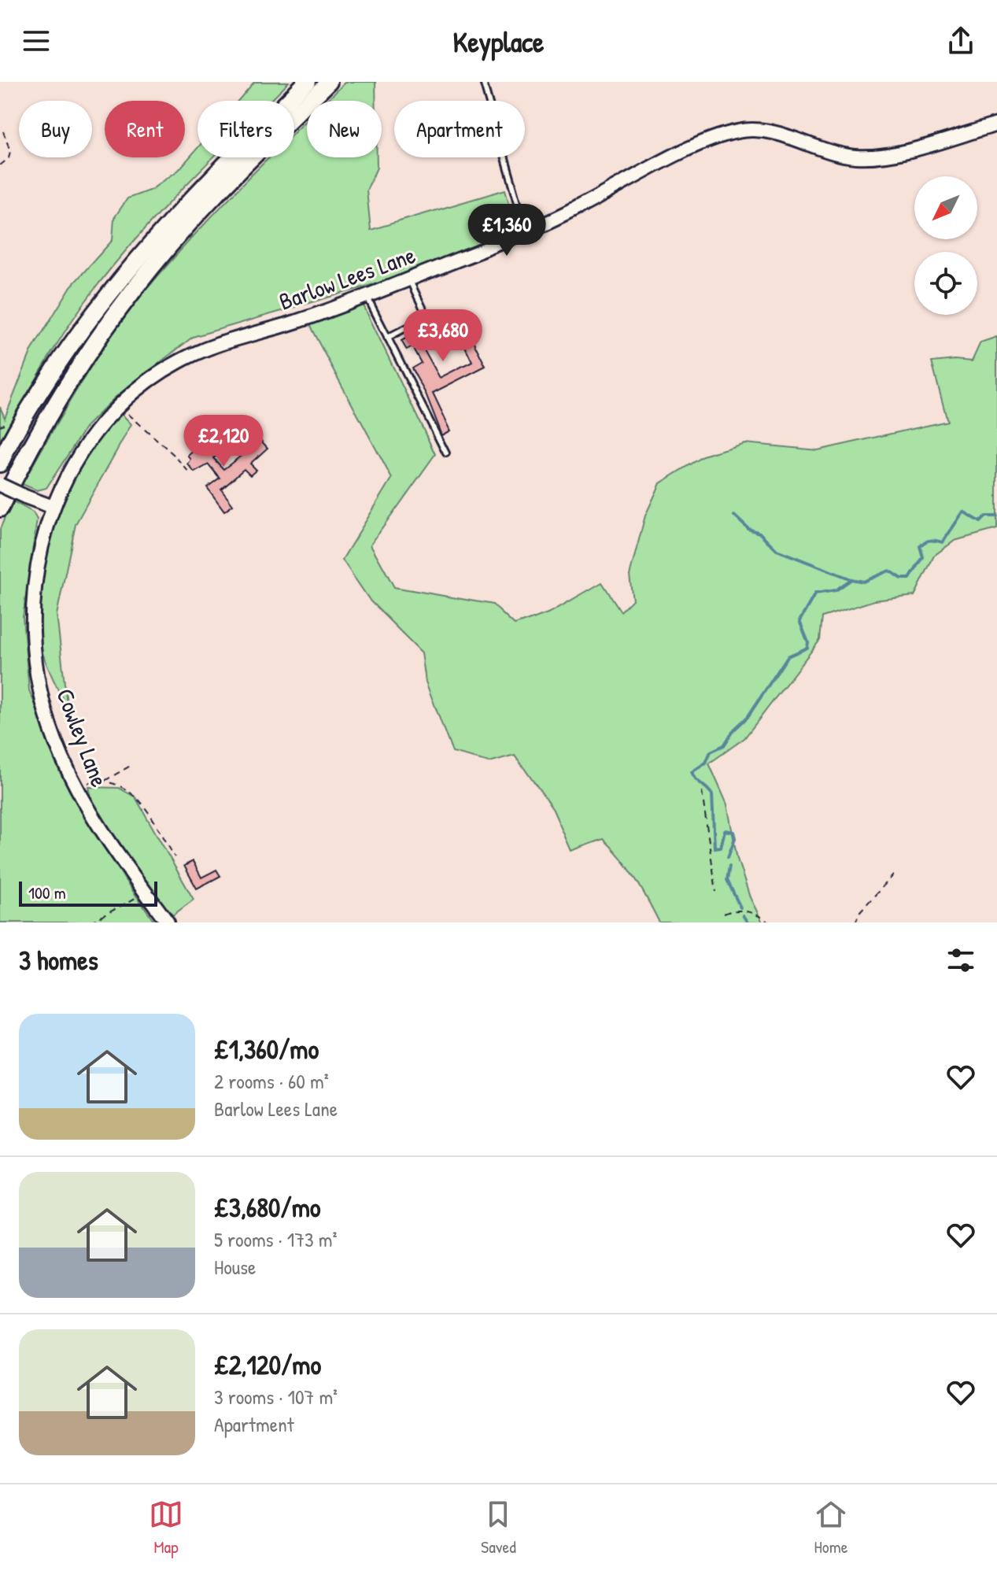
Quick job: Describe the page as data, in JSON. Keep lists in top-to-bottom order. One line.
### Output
{"streets":{"street":["Barlow Lees Lane","Cowley Lane"]},"crossings":[["Barlow Lees Lane","Cowley Lane"]],"scale_bar":"100 m","north":"bottom left","page":{"header":"Keyplace","chip":["Buy","Rent","Filters","New","Apartment"],"price":["£1,360","£3,680","£2,120"],"scale":"100 m","heading":"3 homes","list":[{"name":"£1,360/mo","note":"2 rooms · 60 m² · Barlow Lees Lane"},{"name":"£3,680/mo","note":"5 rooms · 173 m² · House"},{"name":"£2,120/mo","note":"3 rooms · 107 m² · Apartment"}],"tabs":["Map","Saved","Home"]}}
